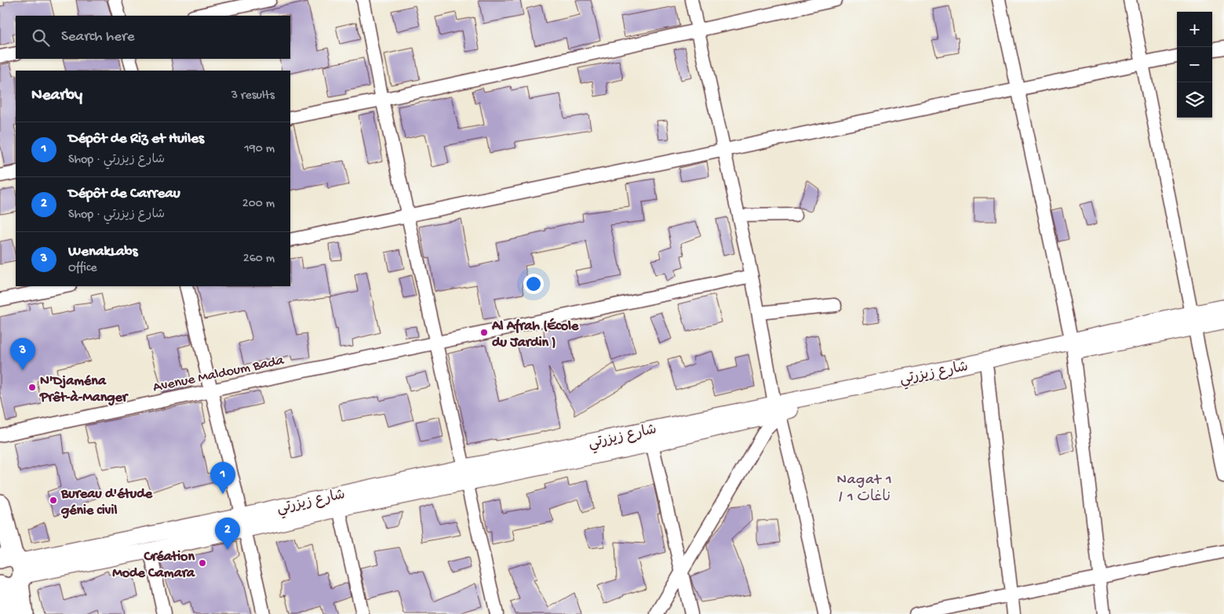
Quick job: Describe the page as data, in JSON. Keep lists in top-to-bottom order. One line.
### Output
{"streets":{"street":["شارع زيزرتي","Avenue Maldoum Bada"]},"districts":["Nagat 1 / ناغات 1"],"places":["Al Afrah (École du Jardin )","N'Djaména Prêt-à-Manger","Bureau d'étude génie civil","Création Mode Camara"],"page":{"map_buttons":["+","−"],"search":"Search here","heading":["Nearby","3 results"],"list":[{"mark":"1","name":"Dépôt de Riz et Huiles","note":"Shop · شارع زيزرتي","value":"190 m"},{"mark":"2","name":"Dépôt de Carreau","note":"Shop · شارع زيزرتي","value":"200 m"},{"mark":"3","name":"WenakLabs","note":"Office","value":"260 m"}],"pins":["3","1","2"]}}
